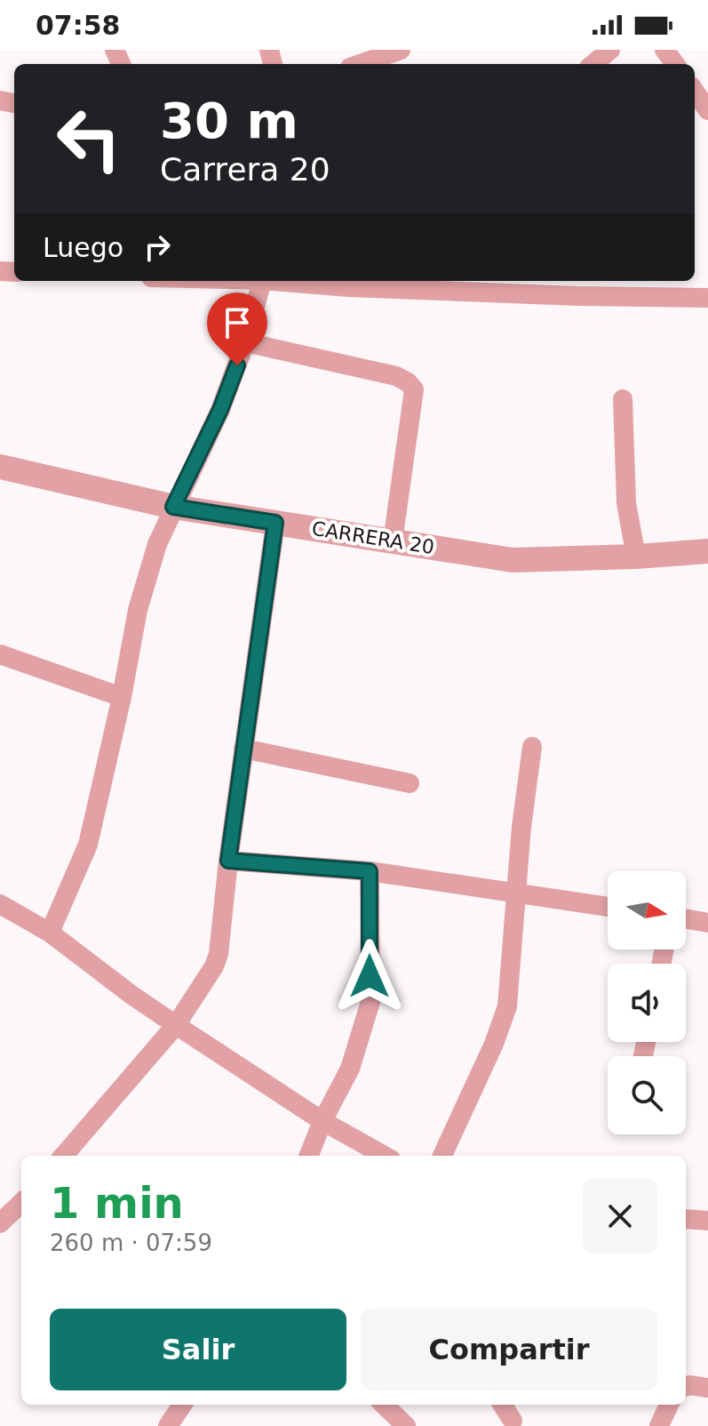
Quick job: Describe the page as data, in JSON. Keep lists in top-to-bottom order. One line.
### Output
{"streets":{"street":["CARRERA 20"]},"north":"right","page":{"status":"07:58","turn":["30 m","Carrera 20"],"then":"Luego","heading":["1 min","260 m · 07:59"],"buttons":["Salir","Compartir"]}}
